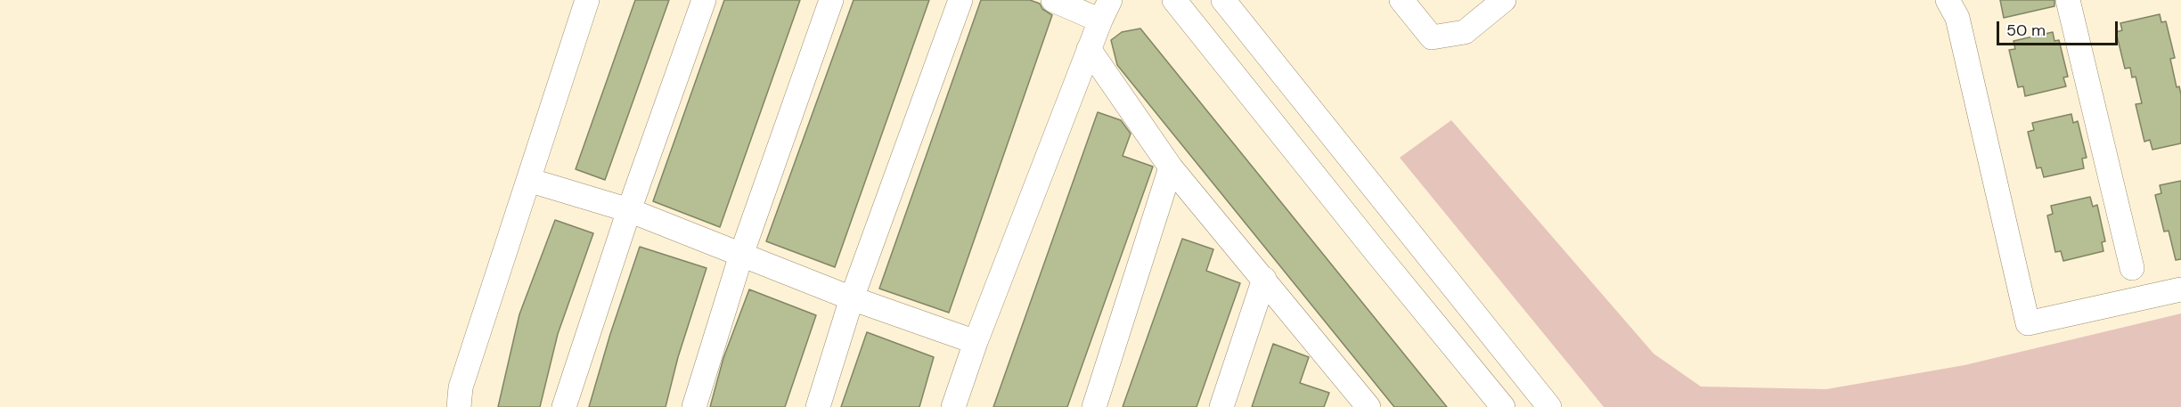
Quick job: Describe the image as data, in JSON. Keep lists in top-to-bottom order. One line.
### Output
{"scale_bar":"50 m"}
